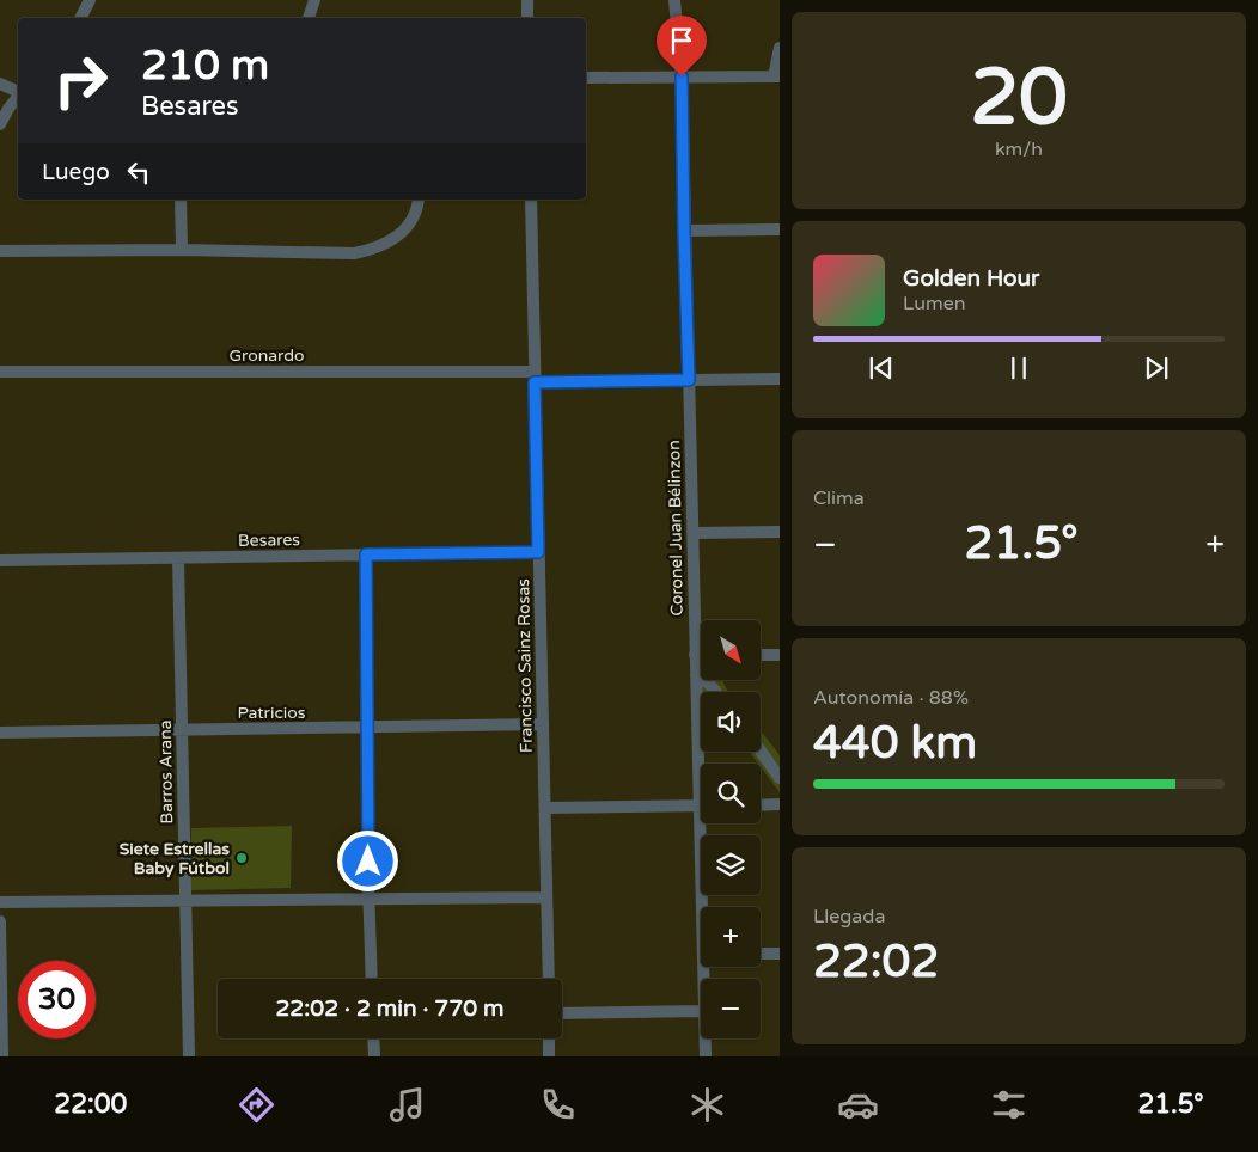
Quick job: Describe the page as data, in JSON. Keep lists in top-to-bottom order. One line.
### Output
{"streets":{"street":["Gronardo","Coronel Juan Bélinzon","Besares","Francisco Sainz Rosas","Patricios","Barros Arana"]},"crossings":[["Gronardo","Coronel Juan Bélinzon"],["Gronardo","Francisco Sainz Rosas"],["Besares","Francisco Sainz Rosas"],["Besares","Barros Arana"],["Francisco Sainz Rosas","Patricios"],["Patricios","Barros Arana"]],"places":["Siete Estrellas Baby Fútbol"],"north":"bottom right","page":{"tile":[["20","km/h"],"Clima",["Autonomía · 88%","440 km"],["Llegada","22:02"]],"turn":["210 m","Besares"],"then":"Luego","song":["Golden Hour","Lumen"],"heat":["−","21.5°","+"],"map_buttons":["+","−"],"limit":"30","trip":"22:02 · 2 min · 770 m","tabs":["22:00","21.5°"]}}
